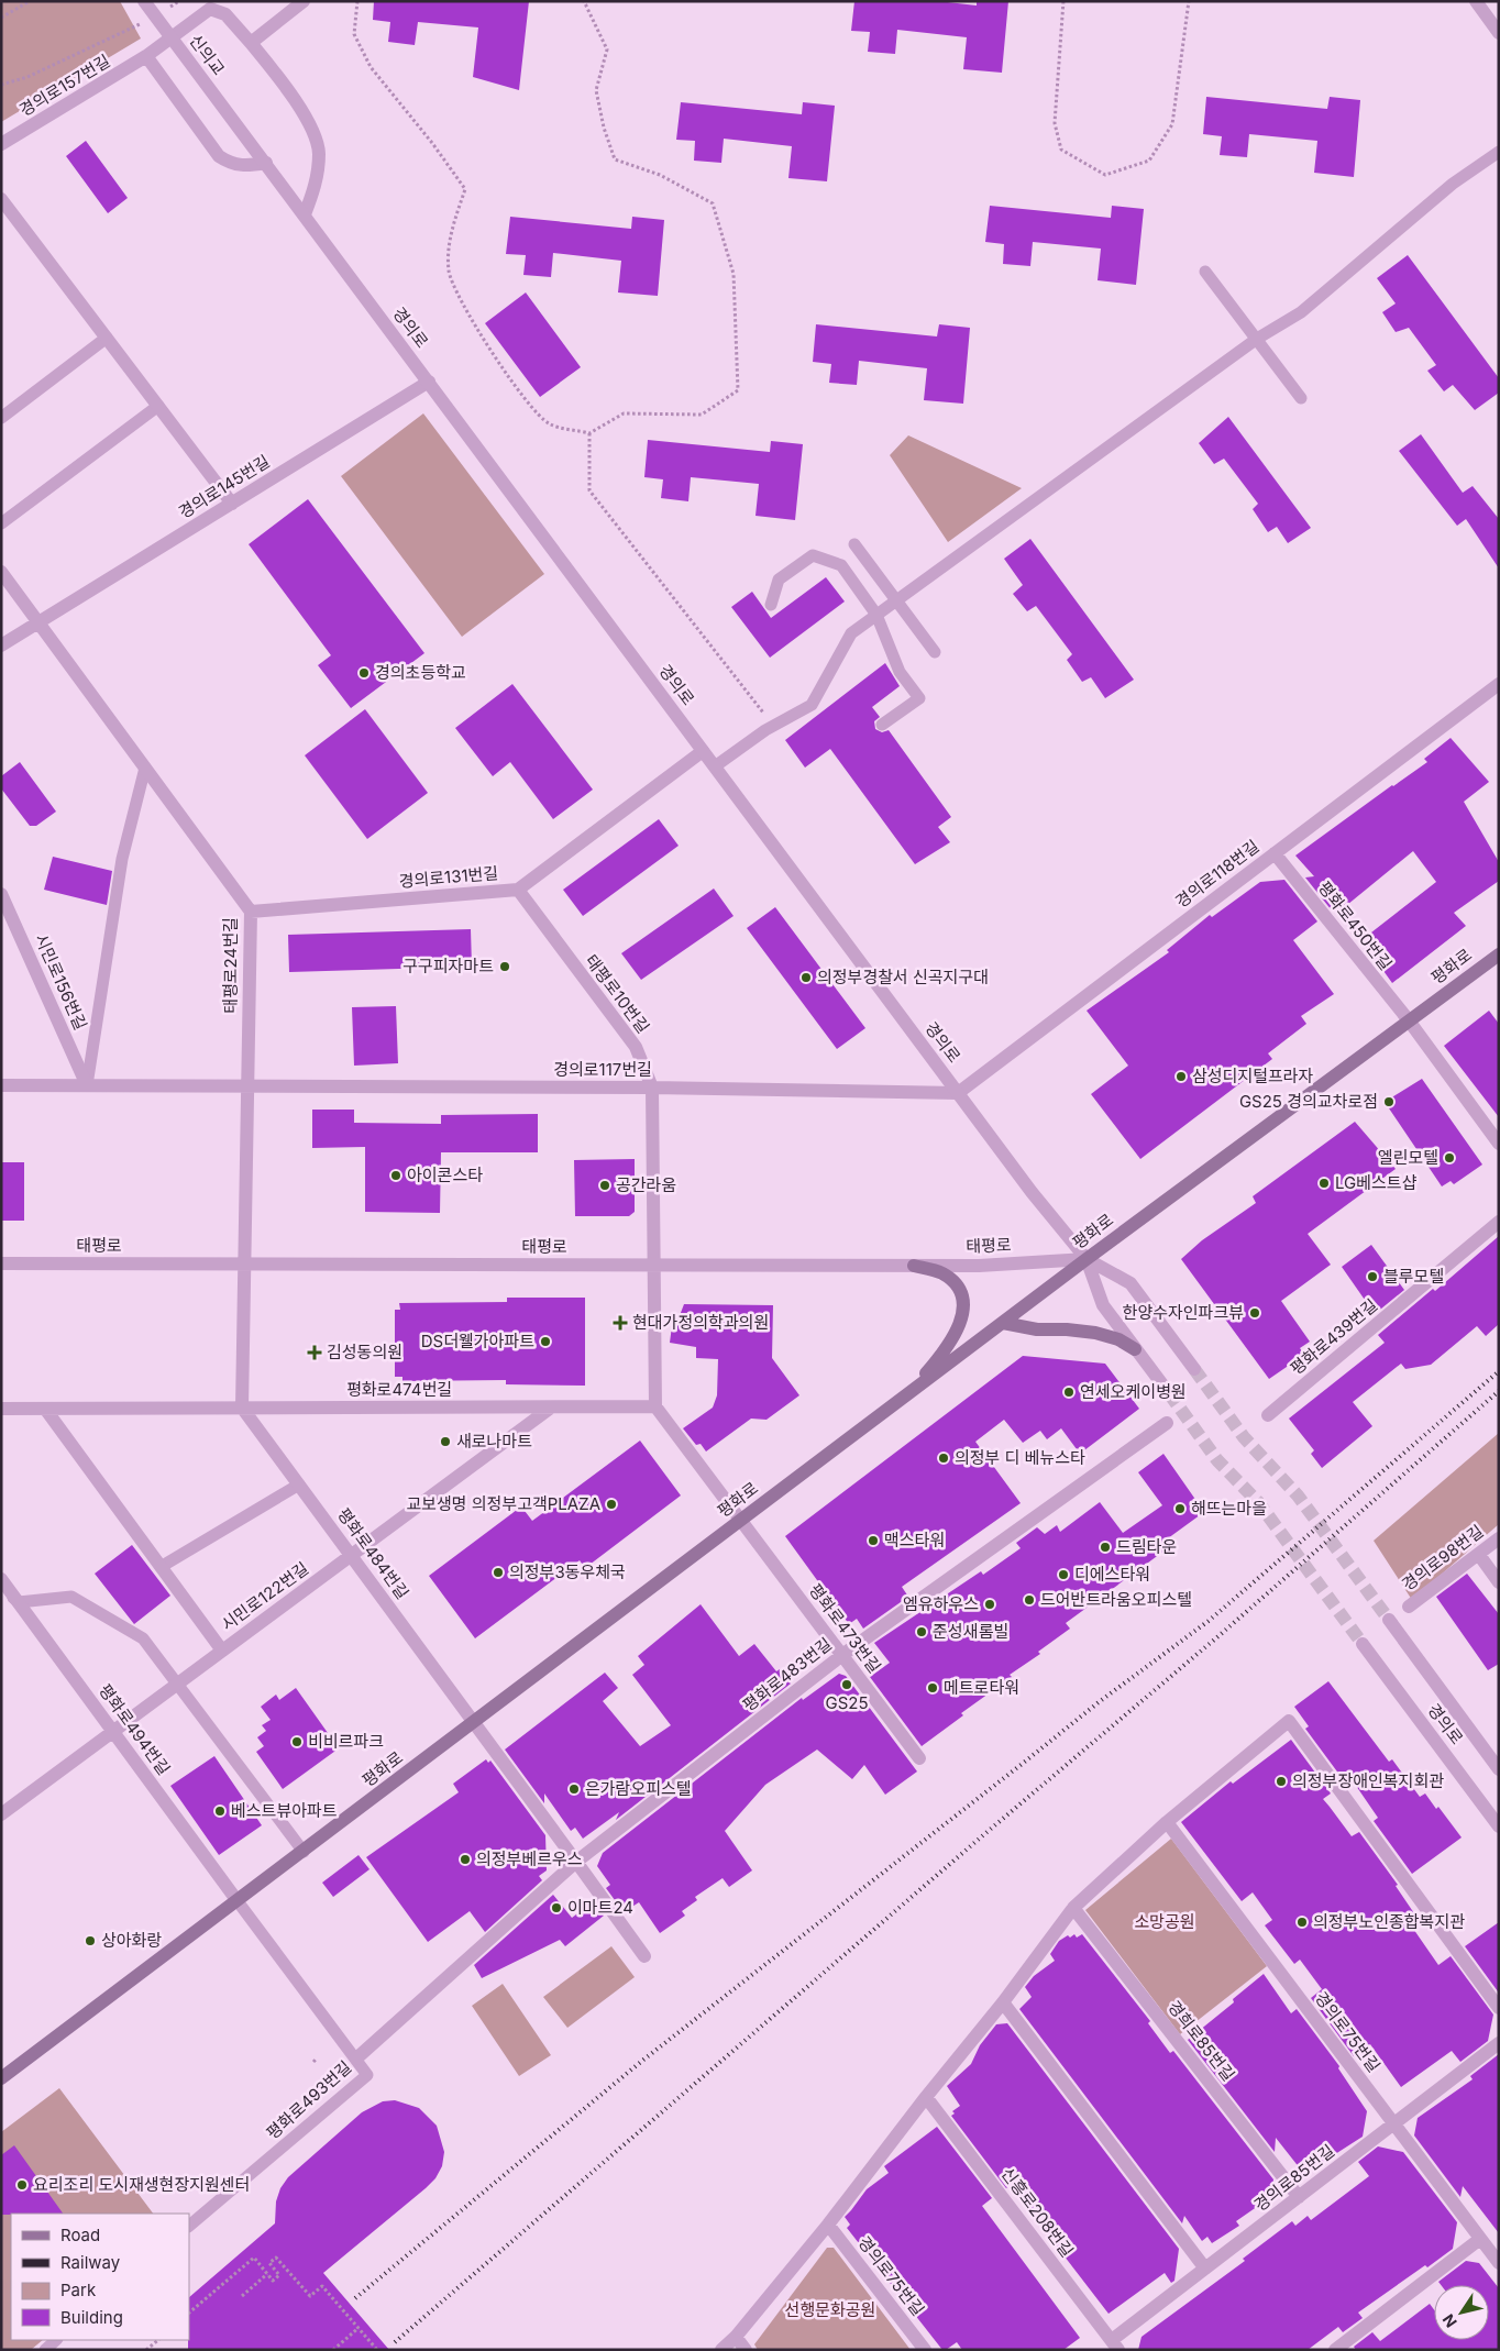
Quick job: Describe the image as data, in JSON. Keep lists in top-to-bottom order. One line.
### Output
{"streets":{"main road":["평화로"],"street":["신의교","경의로157번길","경의로","경의로145번길","경의로118번길","경의로131번길","평화로450번길","태평로24번길","시민로156번길","태평로10번길","경의로117번길","태평로","평화로439번길","평화로474번길","평화로484번길","경의로98번길","시민로122번길","평화로473번길","평화로483번길","평화로494번길","경의로75번길","경희로85번길","경의로85번길","신흥로208번길"],"lane":["평화로493번길"]},"crossings":[["신의교","경의로"],["경의로","경의로145번길"],["경의로","경의로118번길"],["경의로","경의로131번길"],["경의로","평화로"],["경의로","경의로117번길"],["경의로","태평로"],["경의로145번길","태평로24번길"],["경의로118번길","평화로450번길"],["경의로118번길","경의로117번길"],["경의로131번길","태평로24번길"],["경의로131번길","태평로10번길"],["평화로450번길","평화로"],["태평로24번길","경의로117번길"],["태평로24번길","태평로"],["태평로24번길","평화로474번길"],["태평로24번길","평화로484번길"],["평화로","태평로"],["평화로","평화로484번길"],["평화로","평화로473번길"],["평화로","평화로494번길"],["평화로","평화로493번길"],["태평로10번길","경의로117번길"],["태평로10번길","태평로"],["태평로10번길","평화로474번길"],["평화로474번길","평화로484번길"],["평화로474번길","시민로122번길"],["평화로484번길","시민로122번길"],["시민로122번길","평화로494번길"],["평화로473번길","평화로483번길"],["평화로483번길","평화로493번길"],["평화로494번길","평화로493번길"],["경의로75번길","경의로85번길"],["경희로85번길","경의로85번길"],["경의로85번길","신흥로208번길"]],"parks":["소망공원","선행문화공원"],"places":{"other":["경의초등학교","구구피자마트","의정부경찰서 신곡지구대","삼성디지털프라자","GS25 경의교차로점","엘린모텔","아이콘스타","LG베스트샵","공간라움","블루모텔","한양수자인파크뷰","DS더웰가아파트","연세오케이병원","새로나마트","의정부 디 베뉴스타","교보생명 의정부고객PLAZA","해뜨는마을","맥스타워","드림타운","의정부3동우체국","디에스타워","드어반트라움오피스텔","엠유하우스","준성새롬빌","GS25","메트로타워","비비르파크","의정부장애인복지회관","은가람오피스텔","베스트뷰아파트","의정부베르우스","이마트24","의정부노인종합복지관","상아화랑","요리조리 도시재생현장지원센터"],"health":["현대가정의학과의원","김성동의원"]},"legend":["Road","Railway","Park","Building"],"north":"bottom left"}
